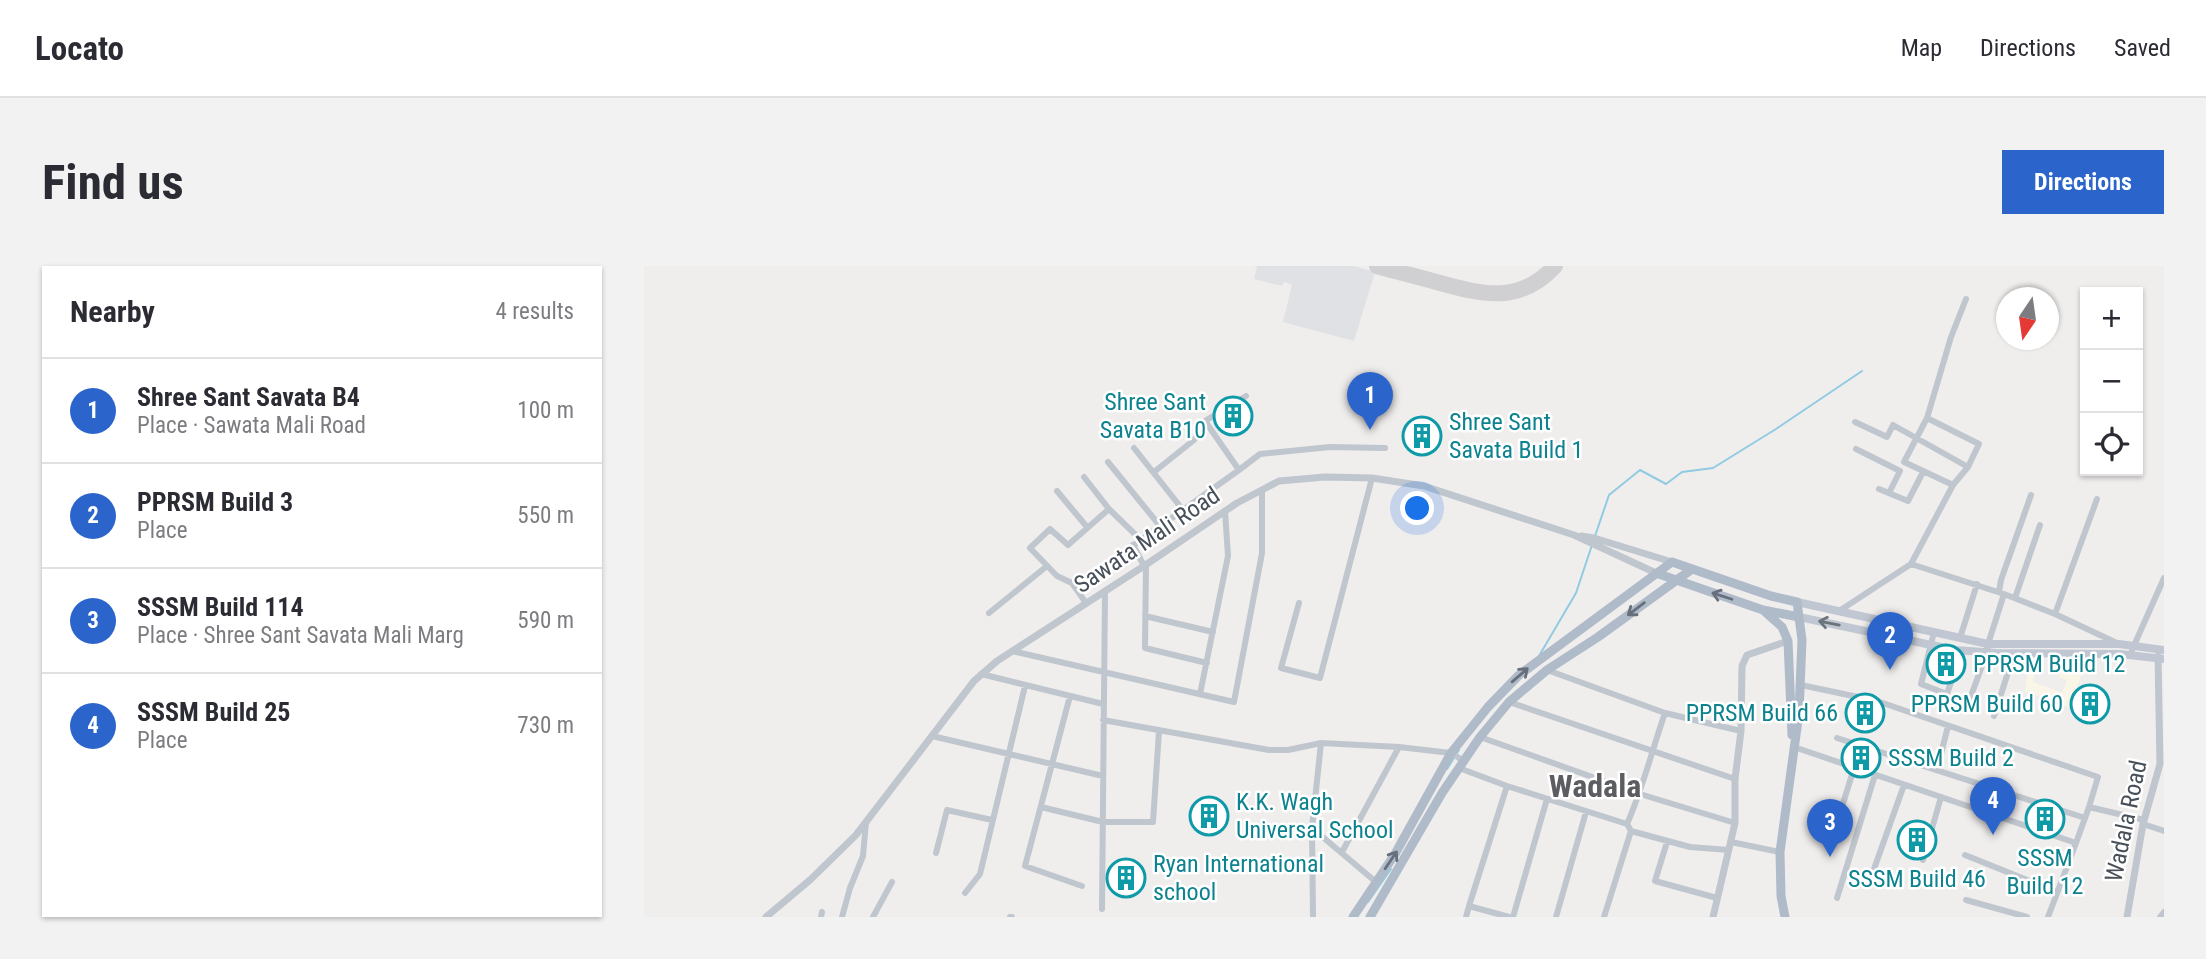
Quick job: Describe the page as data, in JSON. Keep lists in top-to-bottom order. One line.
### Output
{"streets":{"street":["Sawata Mali Road","Wadala Road"]},"districts":["Wadala"],"places":{"building":["Shree Sant Savata B10","Shree Sant Savata Build 1","PPRSM Build 12","PPRSM Build 60","PPRSM Build 66","SSSM Build 2","K.K. Wagh Universal School","SSSM Build 12","SSSM Build 46","Ryan International school"]},"north":"bottom","page":{"header":"Locato","nav":["Map","Directions","Saved"],"buttons":"Directions","title":"Find us","heading":["Nearby","4 results"],"map_buttons":["+","−"],"list":[{"mark":"1","name":"Shree Sant Savata B4","note":"Place · Sawata Mali Road","value":"100 m"},{"mark":"2","name":"PPRSM Build 3","note":"Place","value":"550 m"},{"mark":"3","name":"SSSM Build 114","note":"Place · Shree Sant Savata Mali Marg","value":"590 m"},{"mark":"4","name":"SSSM Build 25","note":"Place","value":"730 m"}],"pins":["1","2","4","3"]}}
